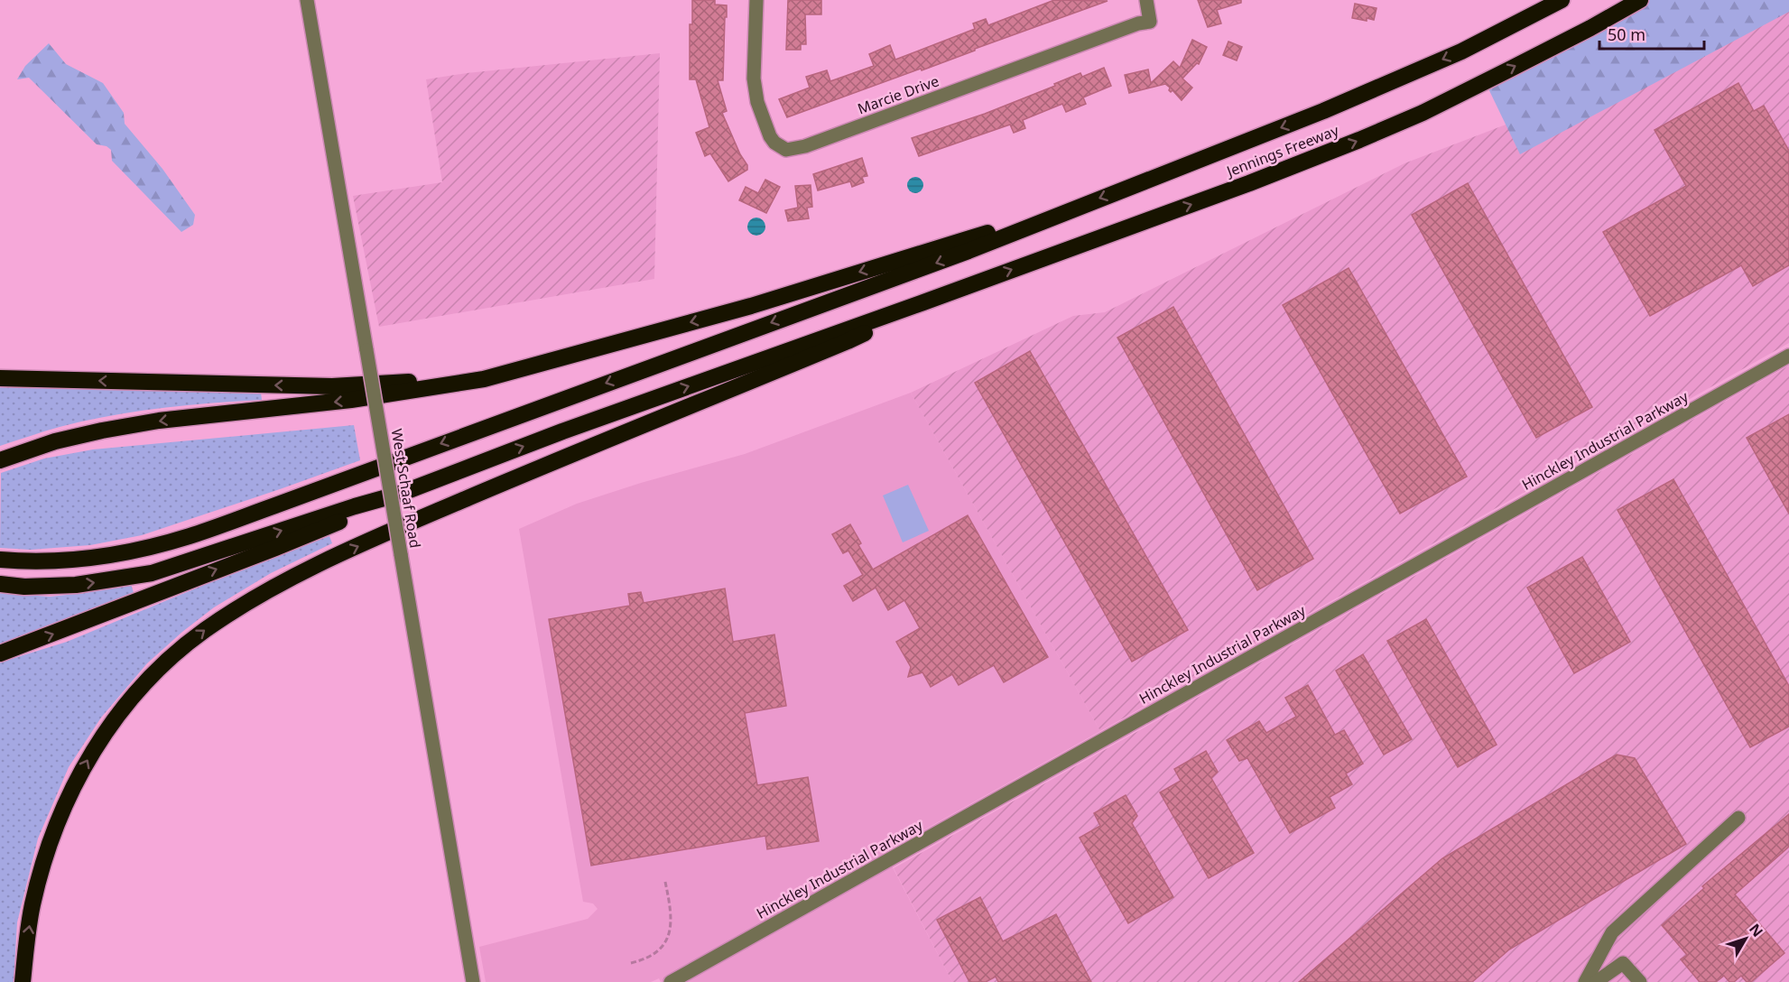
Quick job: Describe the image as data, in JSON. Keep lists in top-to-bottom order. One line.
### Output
{"streets":{"highway":["Jennings Freeway"],"street":["Marcie Drive","Hinckley Industrial Parkway","West Schaaf Road"]},"scale_bar":"50 m","north":"top right"}
